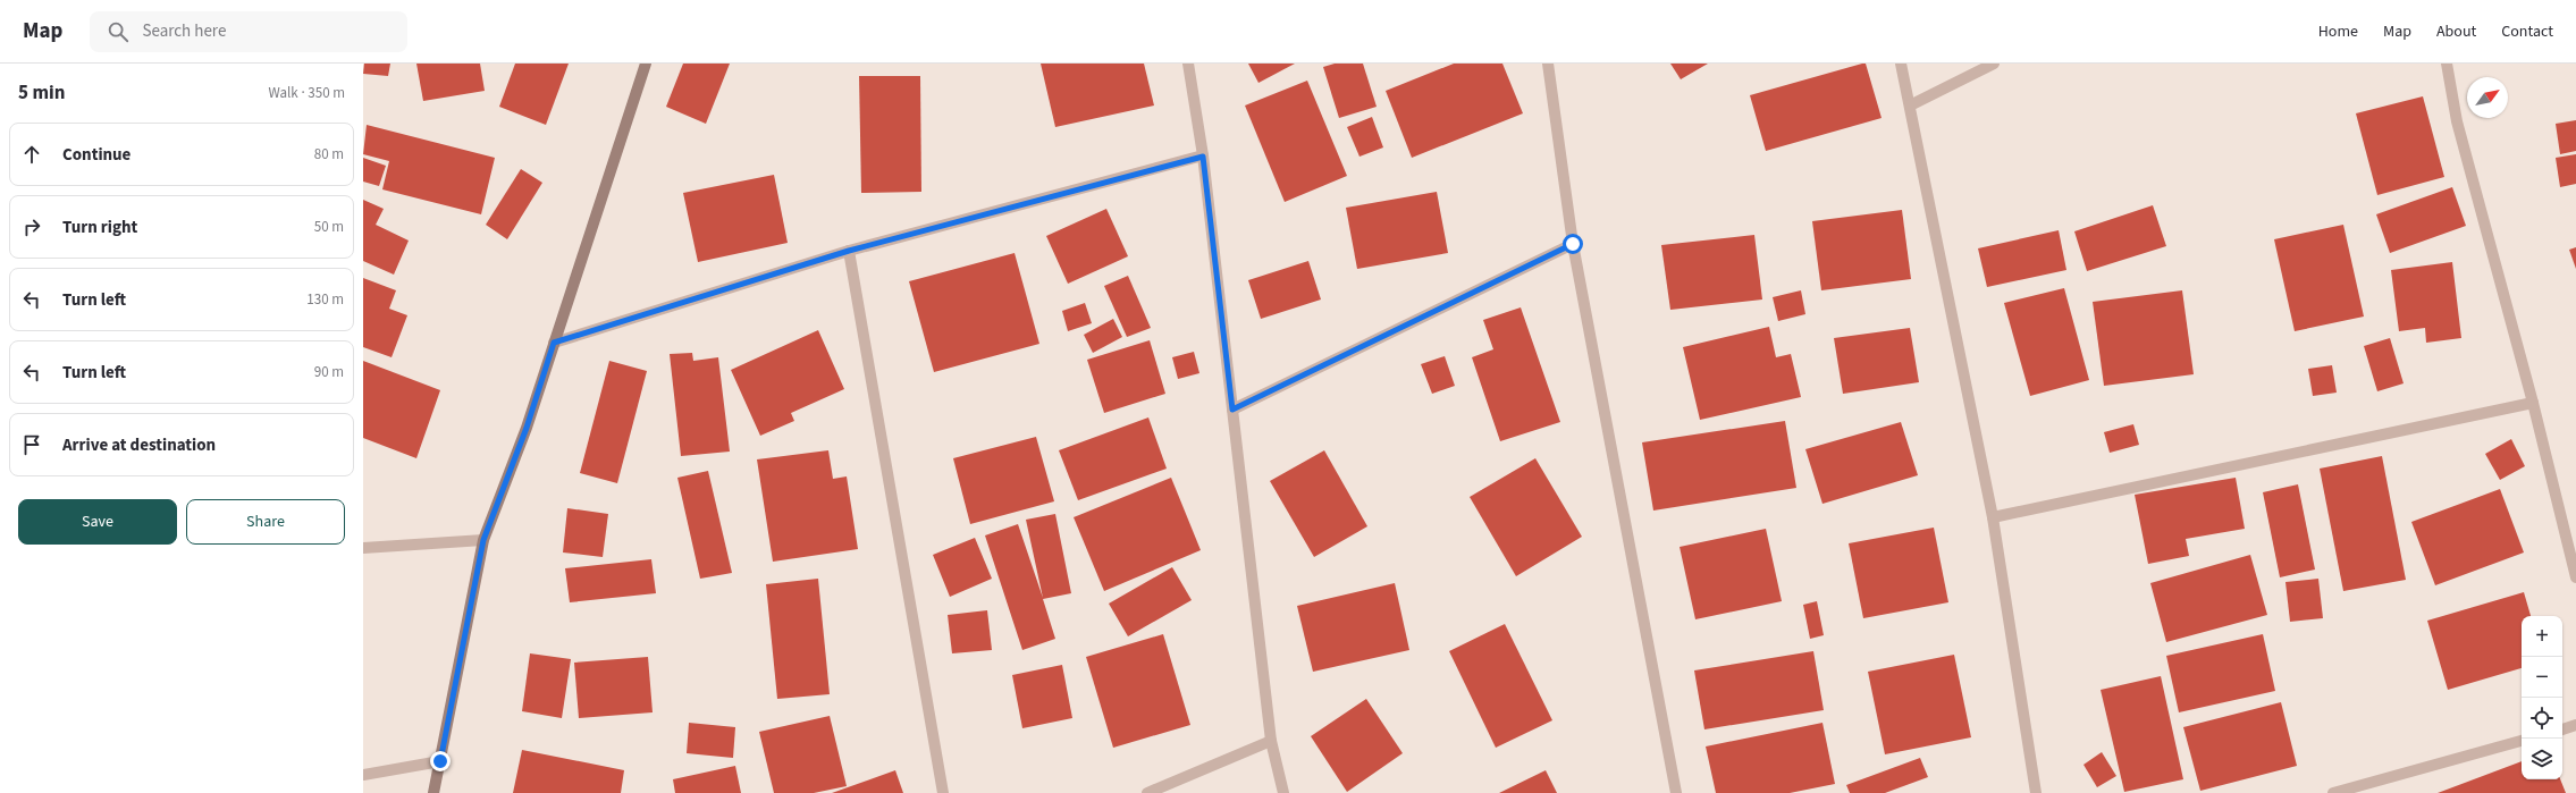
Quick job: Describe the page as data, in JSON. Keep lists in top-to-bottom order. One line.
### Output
{"north":"top right","page":{"header":"Map","search":"Search here","nav":["Home","Map","About","Contact"],"heading":["5 min","Walk · 350 m"],"list":[["Continue","80 m"],["Turn right","50 m"],["Turn left","130 m"],["Turn left","90 m"],"Arrive at destination"],"buttons":["Save","Share"],"map_buttons":["+","−"]}}
